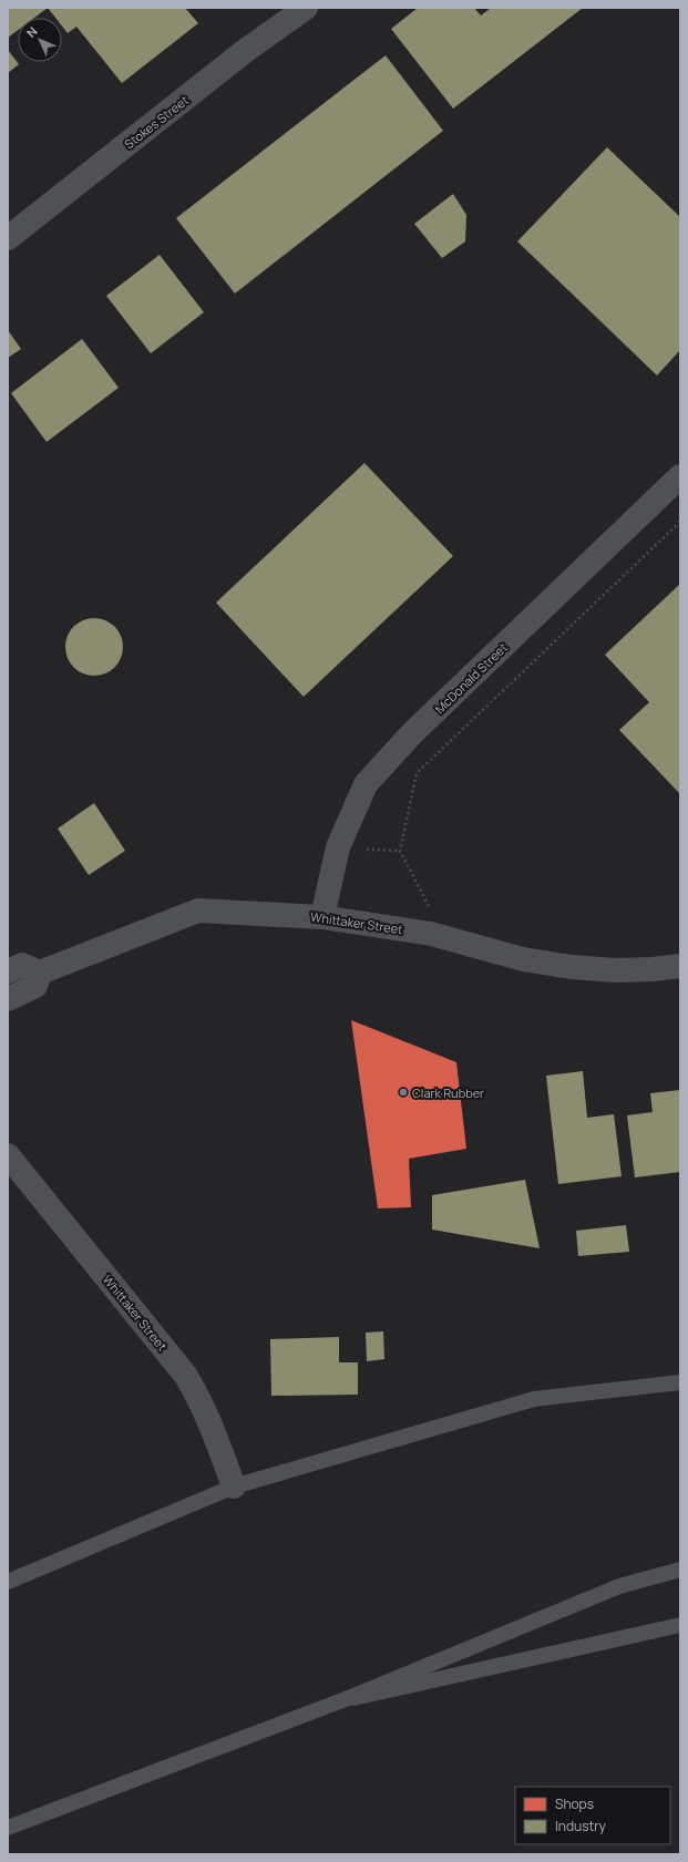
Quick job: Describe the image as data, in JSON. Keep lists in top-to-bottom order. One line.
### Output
{"streets":{"street":["Stokes Street","McDonald Street","Whittaker Street"]},"crossings":[["McDonald Street","Whittaker Street"]],"places":["Clark Rubber"],"legend":["Shops","Industry"],"north":"top left"}
